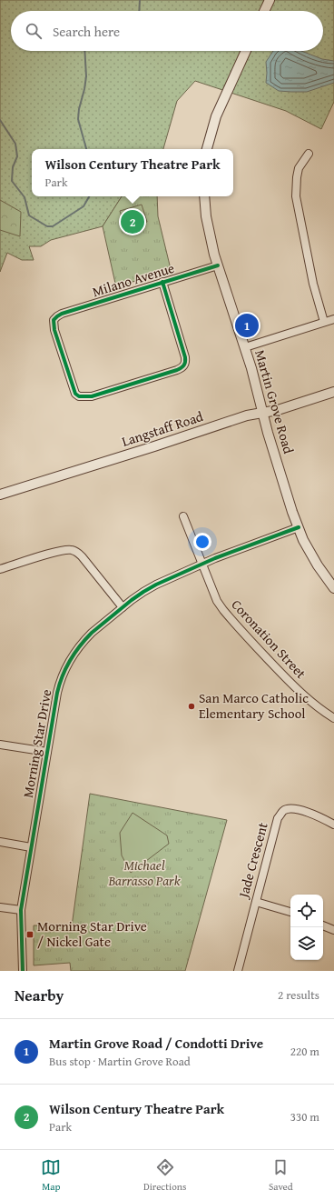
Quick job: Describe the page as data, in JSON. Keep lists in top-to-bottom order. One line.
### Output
{"streets":{"street":["Milano Avenue","Martin Grove Road","Langstaff Road","Coronation Street","Morning Star Drive","Jade Crescent"]},"crossings":[["Milano Avenue","Martin Grove Road"],["Martin Grove Road","Langstaff Road"],["Martin Grove Road","Morning Star Drive"],["Coronation Street","Morning Star Drive"]],"parks":["Michael Barrasso Park"],"places":{"other":["San Marco Catholic Elementary School"],"transit":["Morning Star Drive / Nickel Gate"]},"page":{"search":"Search here","popup":["Wilson Century Theatre Park","Park"],"pins":["2","1"],"heading":["Nearby","2 results"],"list":[{"mark":"1","name":"Martin Grove Road / Condotti Drive","note":"Bus stop · Martin Grove Road","value":"220 m"},{"mark":"2","name":"Wilson Century Theatre Park","note":"Park","value":"330 m"}],"nav":["Map","Directions","Saved"]}}
